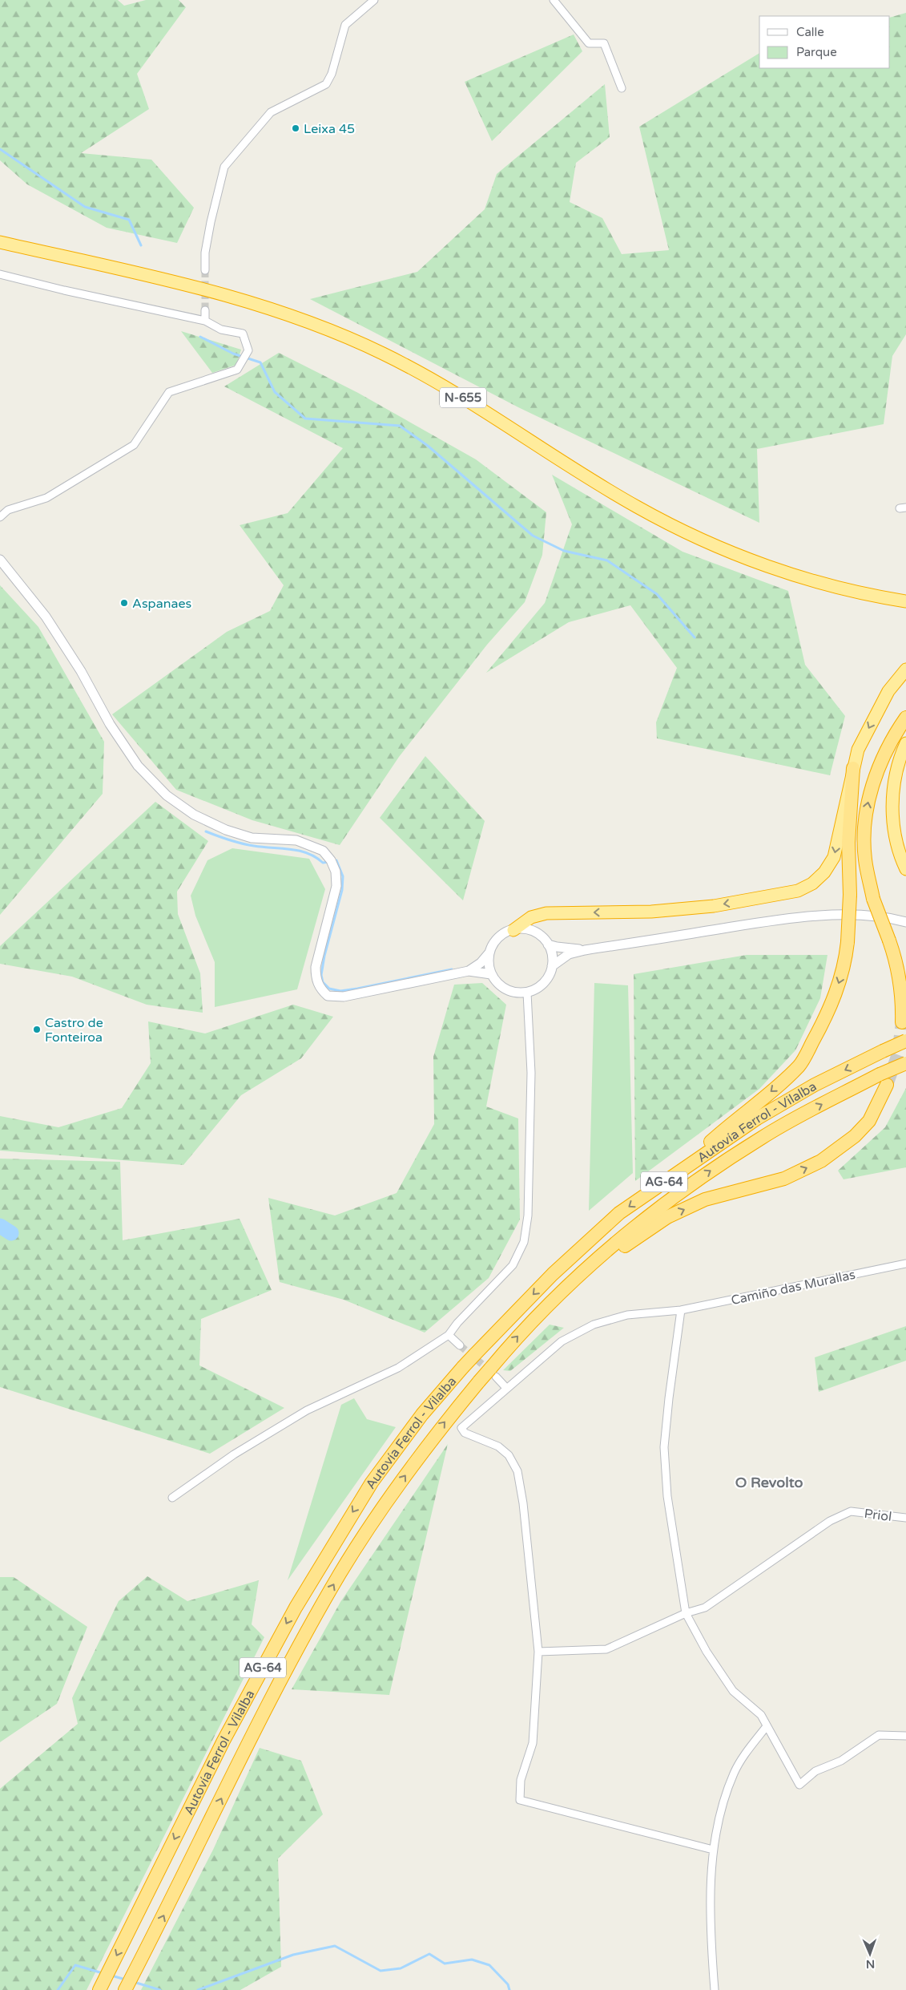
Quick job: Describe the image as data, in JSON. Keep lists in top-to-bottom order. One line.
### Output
{"streets":{"highway":["N-655","Autovía Ferrol - Vilalba","AG-64"],"street":["Camiño das Murallas","Priol"]},"districts":["O Revolto"],"places":["Leixa 45","Aspanaes","Castro de Fonteiroa"],"legend":["Calle","Parque"],"north":"bottom"}
